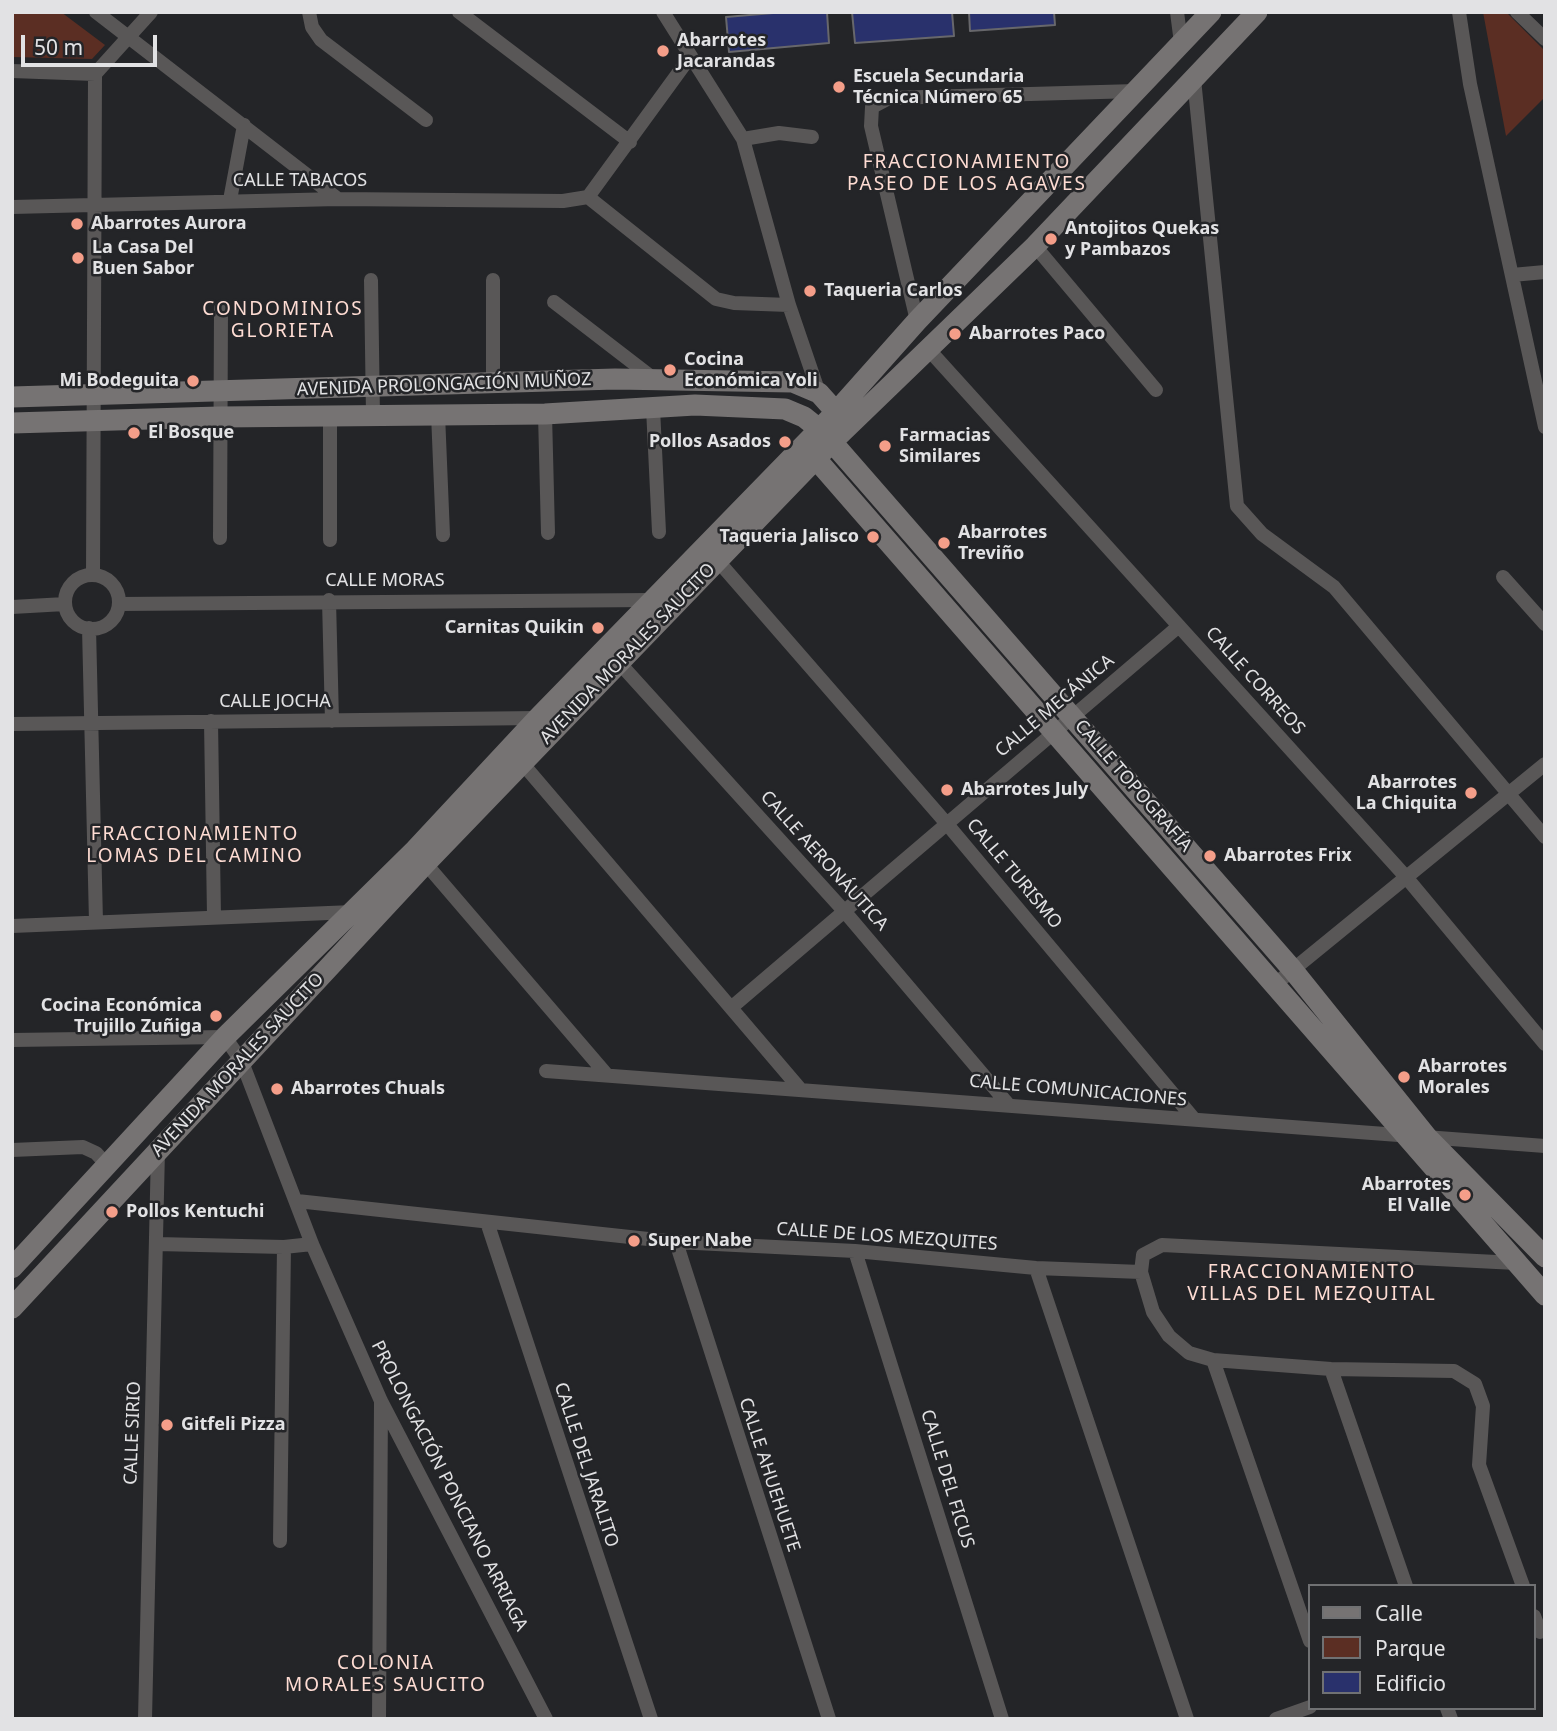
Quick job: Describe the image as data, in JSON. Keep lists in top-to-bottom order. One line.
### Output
{"streets":{"street":["CALLE TABACOS","AVENIDA PROLONGACIÓN MUÑOZ","CALLE MORAS","AVENIDA MORALES SAUCITO","CALLE CORREOS","CALLE JOCHA","CALLE MECÁNICA","CALLE TOPOGRAFÍA","CALLE AERONÁUTICA","CALLE TURISMO","CALLE COMUNICACIONES","CALLE DE LOS MEZQUITES","CALLE SIRIO","CALLE DEL JARALITO","CALLE AHUEHUETE","CALLE DEL FICUS","PROLONGACIÓN PONCIANO ARRIAGA"]},"crossings":[["AVENIDA PROLONGACIÓN MUÑOZ","AVENIDA MORALES SAUCITO"],["AVENIDA PROLONGACIÓN MUÑOZ","CALLE TOPOGRAFÍA"],["CALLE MORAS","AVENIDA MORALES SAUCITO"],["AVENIDA MORALES SAUCITO","CALLE CORREOS"],["AVENIDA MORALES SAUCITO","CALLE JOCHA"],["AVENIDA MORALES SAUCITO","CALLE TOPOGRAFÍA"],["AVENIDA MORALES SAUCITO","CALLE AERONÁUTICA"],["AVENIDA MORALES SAUCITO","CALLE TURISMO"],["AVENIDA MORALES SAUCITO","CALLE SIRIO"],["AVENIDA MORALES SAUCITO","PROLONGACIÓN PONCIANO ARRIAGA"],["CALLE CORREOS","CALLE MECÁNICA"],["CALLE MECÁNICA","CALLE TOPOGRAFÍA"],["CALLE MECÁNICA","CALLE AERONÁUTICA"],["CALLE MECÁNICA","CALLE TURISMO"],["CALLE TOPOGRAFÍA","CALLE COMUNICACIONES"],["CALLE AERONÁUTICA","CALLE COMUNICACIONES"],["CALLE TURISMO","CALLE COMUNICACIONES"],["CALLE DE LOS MEZQUITES","CALLE DEL JARALITO"],["CALLE DE LOS MEZQUITES","CALLE AHUEHUETE"],["CALLE DE LOS MEZQUITES","CALLE DEL FICUS"],["CALLE DE LOS MEZQUITES","PROLONGACIÓN PONCIANO ARRIAGA"]],"districts":["FRACCIONAMIENTO PASEO DE LOS AGAVES","CONDOMINIOS GLORIETA","FRACCIONAMIENTO LOMAS DEL CAMINO","FRACCIONAMIENTO VILLAS DEL MEZQUITAL","COLONIA MORALES SAUCITO"],"places":["Abarrotes Jacarandas","Escuela Secundaria Técnica Número 65","Abarrotes Aurora","Antojitos Quekas y Pambazos","La Casa Del Buen Sabor","Taqueria Carlos","Abarrotes Paco","Cocina Económica Yoli","Mi Bodeguita","El Bosque","Pollos Asados","Farmacias Similares","Taqueria Jalisco","Abarrotes Treviño","Carnitas Quikin","Abarrotes July","Abarrotes La Chiquita","Abarrotes Frix","Cocina Económica Trujillo Zuñiga","Abarrotes Morales","Abarrotes Chuals","Abarrotes El Valle","Pollos Kentuchi","Super Nabe","Gitfeli Pizza"],"legend":["Calle","Parque","Edificio"],"scale_bar":"50 m"}
